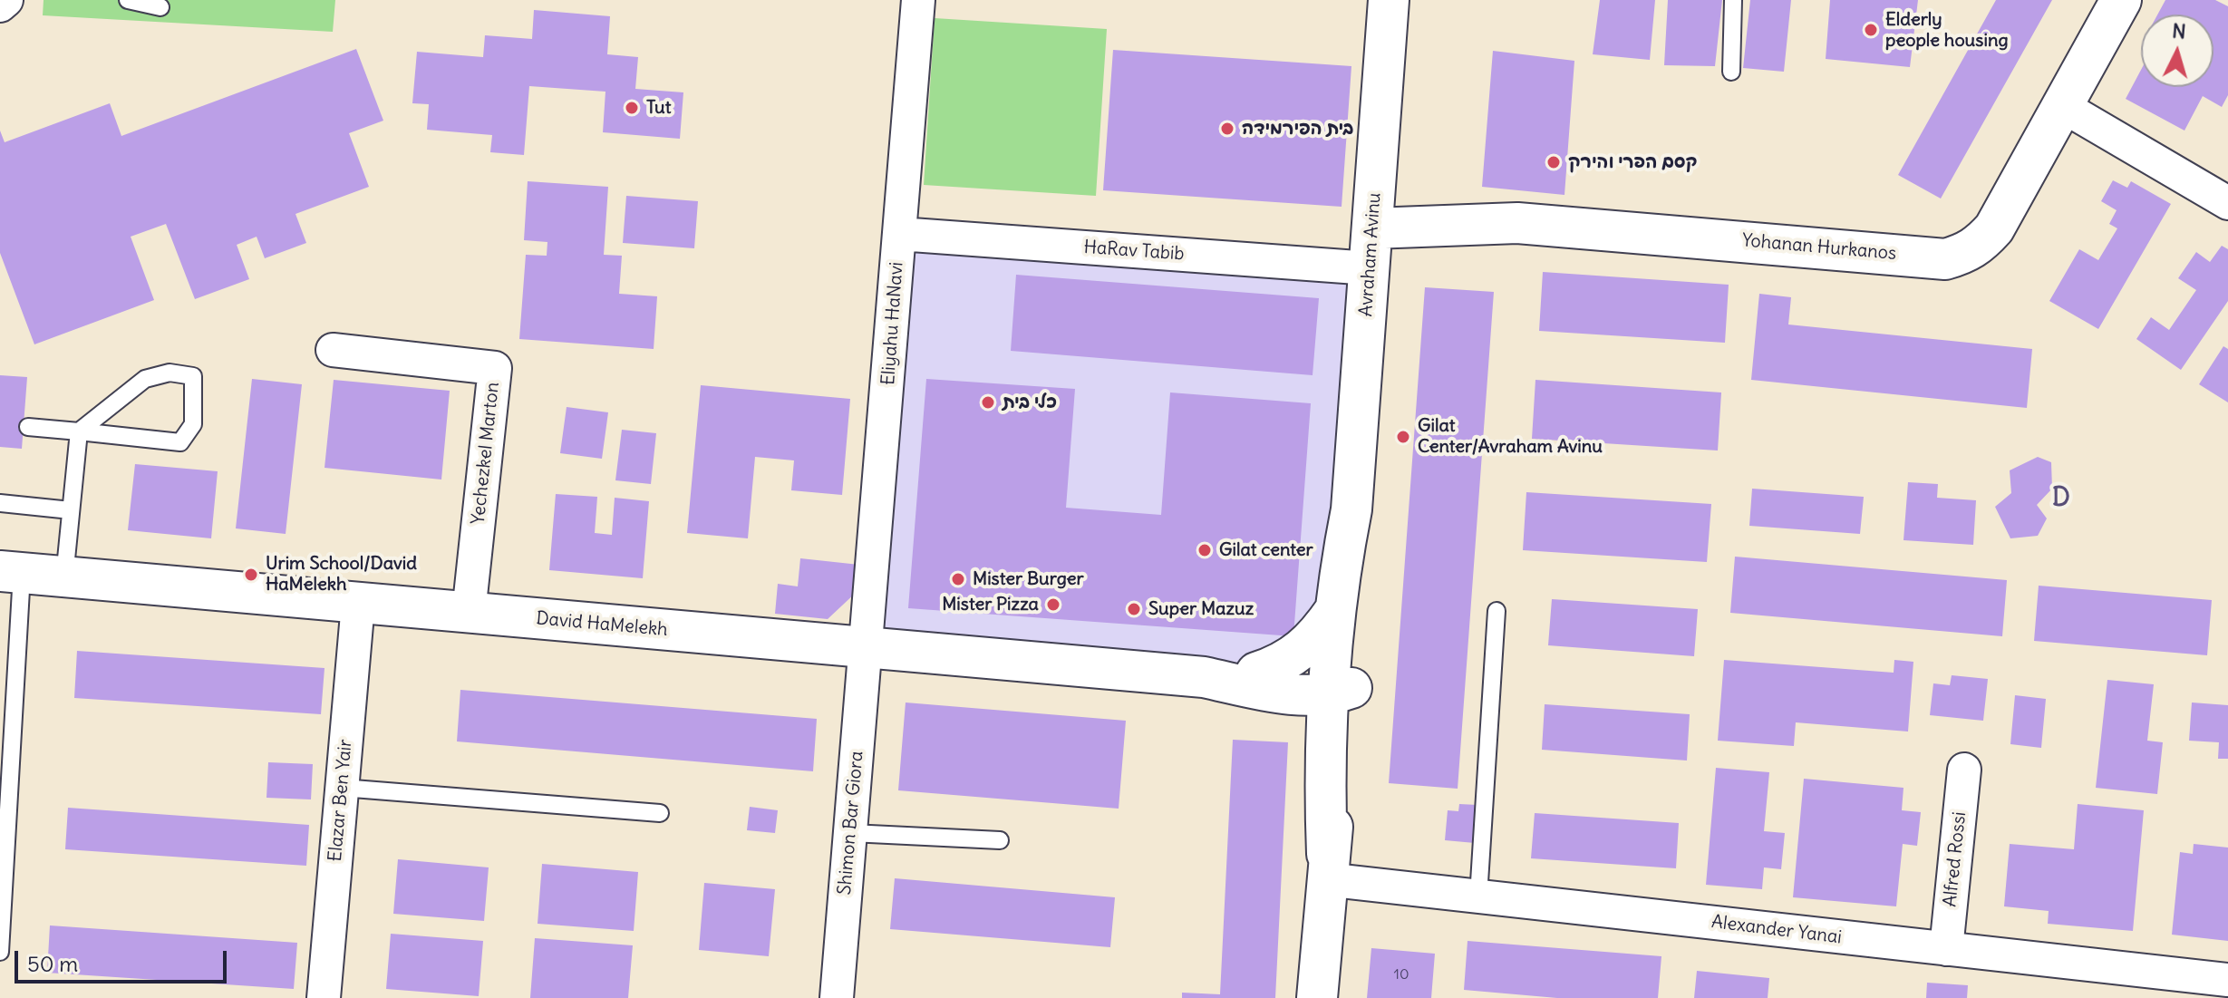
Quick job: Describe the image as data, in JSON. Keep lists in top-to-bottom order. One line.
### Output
{"streets":{"street":["Yohanan Hurkanos","HaRav Tabib","Avraham Avinu","Eliyahu HaNavi","Yechezkel Marton","David HaMelekh","Elazar Ben Yair","Shimon Bar Giora","Alfred Rossi","Alexander Yanai"]},"crossings":[["Yohanan Hurkanos","Avraham Avinu"],["HaRav Tabib","Avraham Avinu"],["HaRav Tabib","Eliyahu HaNavi"],["Avraham Avinu","David HaMelekh"],["Avraham Avinu","Alexander Yanai"],["Eliyahu HaNavi","David HaMelekh"],["Eliyahu HaNavi","Shimon Bar Giora"],["Yechezkel Marton","David HaMelekh"],["David HaMelekh","Elazar Ben Yair"],["David HaMelekh","Shimon Bar Giora"],["Alfred Rossi","Alexander Yanai"]],"districts":["D"],"places":["Elderly people housing","Tut","בית הפירמידה","קסם הפרי והירק","כלי בית","Gilat Center/Avraham Avinu","Gilat center","Urim School/David HaMelekh","Mister Burger","Mister Pizza","Super Mazuz"],"house_numbers":["10"],"scale_bar":"50 m","north":"top"}
